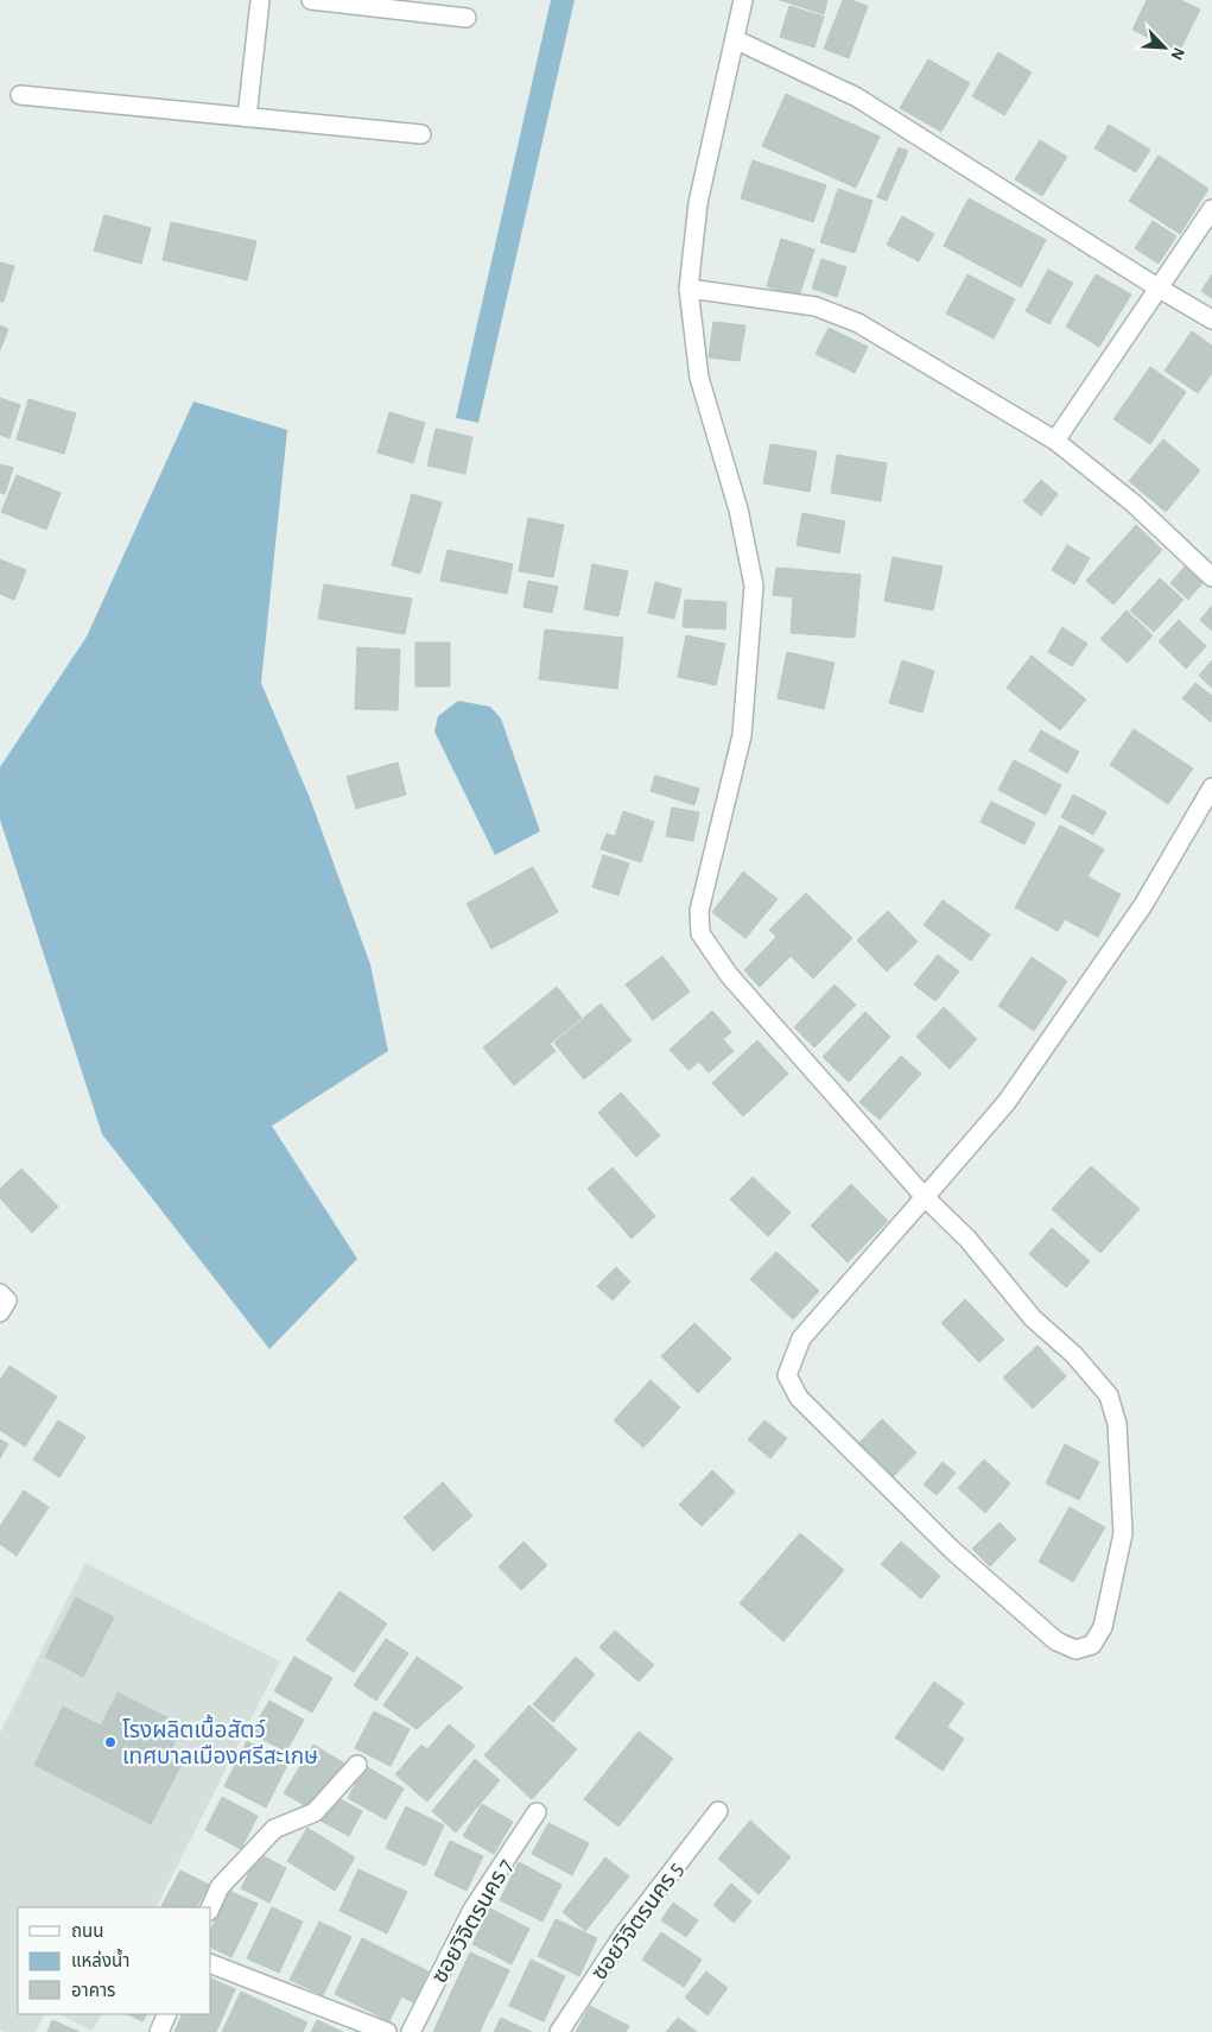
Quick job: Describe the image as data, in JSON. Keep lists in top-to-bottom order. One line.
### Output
{"streets":{"street":["ซอยวิจิตรนคร 7","ซอยวิจิตรนคร 5"]},"places":["โรงผลิตเนื้อสัตว์ เทศบาลเมืองศรีสะเกษ"],"legend":["ถนน","แหล่งน้ำ","อาคาร"],"north":"bottom right"}
